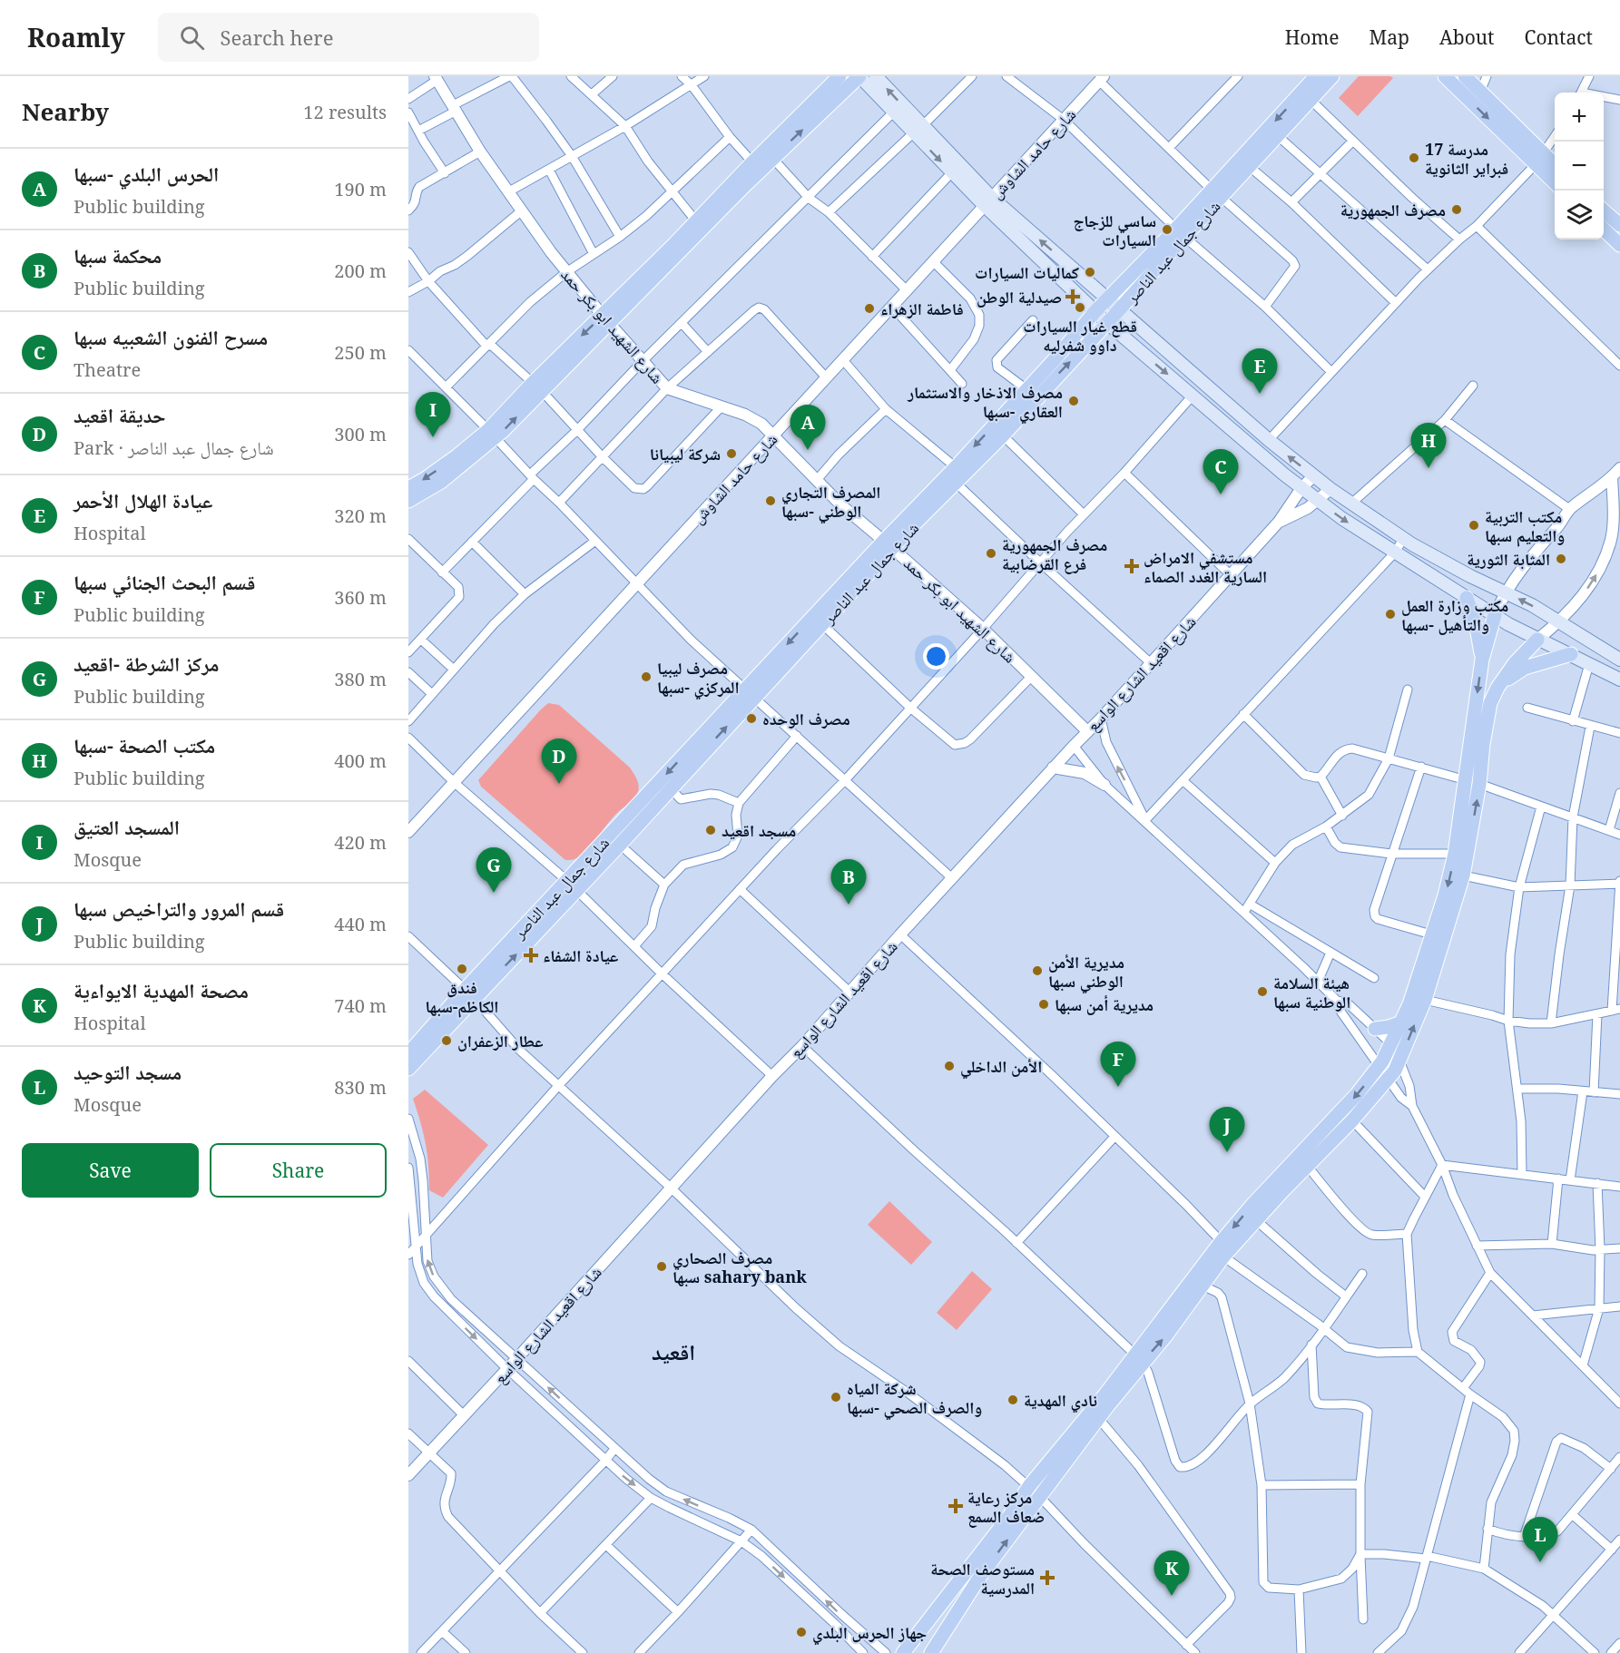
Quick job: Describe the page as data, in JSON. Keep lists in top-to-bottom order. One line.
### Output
{"streets":{"main road":["شارع جمال عبد الناصر"],"street":["شارع حامد الشاوش","شارع الشهيد ابو بكر حمد","شارع اقعيد الشارع الواسع"]},"crossings":[["شارع حامد الشاوش","شارع الشهيد ابو بكر حمد"],["شارع جمال عبد الناصر","شارع الشهيد ابو بكر حمد"],["شارع الشهيد ابو بكر حمد","شارع اقعيد الشارع الواسع"]],"districts":["اقعيد"],"places":{"other":["مدرسة 17 فبراير الثانوية","مصرف الجمهورية","ساسي للزجاج السيارات","كماليات السيارات","قطع غيار السيارات داوو شفرليه","فاطمة الزهراء","مصرف الاذخار والاستثمار العقاري -سبها","شركة ليبيانا","المصرف التجاري الوطني -سبها","مكتب التربية والتعليم سبها","مصرف الجمهورية فرع القرضابية","المثابة الثورية","مكتب وزارة العمل والتأهيل -سبها","مصرف ليبيا المركزي -سبها","مصرف الوحده","مسجد اقعيد","فندق الكاظم-سبها","مديرية الأمن الوطني سبها","هيئة السلامة الوطنية سبها","مديرية أمن سبها","عطار الزعفران","الأمن الداخلي","مصرف الصحاري سبها sahary bank","شركة المياه والصرف الصحي -سبها","نادي المهدية","جهاز الحرس البلدي"],"health":["صيدلية الوطن","مستشفي الامراض السارية الغدد الصماء","عيادة الشفاء","مركز رعاية ضعاف السمع","مستوصف الصحة المدرسية"]},"page":{"header":"Roamly","search":"Search here","nav":["Home","Map","About","Contact"],"heading":["Nearby","12 results"],"map_buttons":["+","−"],"list":[{"mark":"A","name":"الحرس البلدي -سبها","note":"Public building","value":"190 m"},{"mark":"B","name":"محكمة سبها","note":"Public building","value":"200 m"},{"mark":"C","name":"مسرح الفنون الشعبيه سبها","note":"Theatre","value":"250 m"},{"mark":"D","name":"حديقة اقعيد","note":"Park · شارع جمال عبد الناصر","value":"300 m"},{"mark":"E","name":"عيادة الهلال الأحمر","note":"Hospital","value":"320 m"},{"mark":"F","name":"قسم البحث الجنائي سبها","note":"Public building","value":"360 m"},{"mark":"G","name":"مركز الشرطة -اقعيد","note":"Public building","value":"380 m"},{"mark":"H","name":"مكتب الصحة -سبها","note":"Public building","value":"400 m"},{"mark":"I","name":"المسجد العتيق","note":"Mosque","value":"420 m"},{"mark":"J","name":"قسم المرور والتراخيص سبها","note":"Public building","value":"440 m"},{"mark":"K","name":"مصحة المهدية الايواءية","note":"Hospital","value":"740 m"},{"mark":"L","name":"مسجد التوحيد","note":"Mosque","value":"830 m"}],"pins":["E","I","A","H","C","D","G","B","F","J","L","K"],"buttons":["Save","Share"]}}
